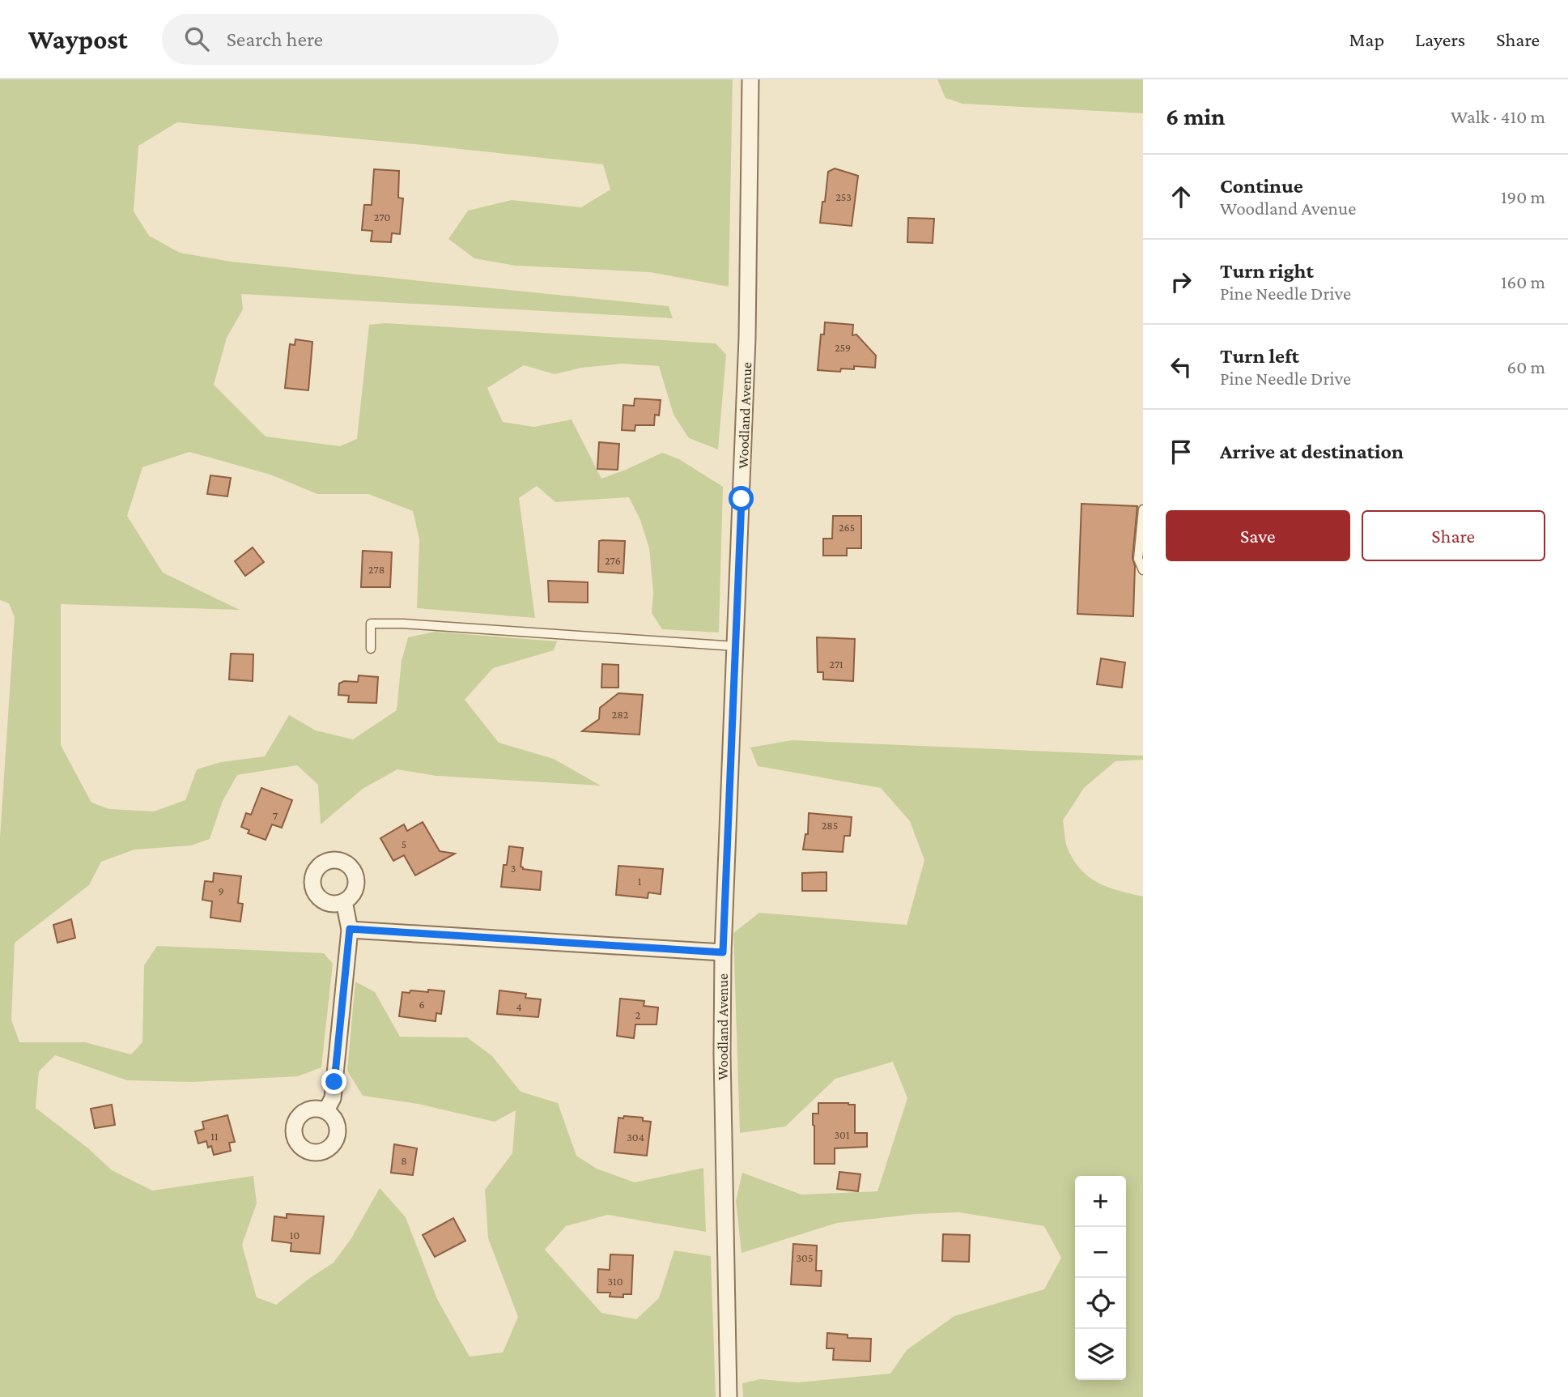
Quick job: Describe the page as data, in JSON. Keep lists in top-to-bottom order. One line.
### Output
{"streets":{"street":["Woodland Avenue"]},"house_numbers":["253","270","259","265","276","278","271","282","7","285","5","3","1","9","6","4","2","301","11","304","8","10","305","310"],"page":{"header":"Waypost","search":"Search here","nav":["Map","Layers","Share"],"heading":["6 min","Walk · 410 m"],"list":[["Continue","Woodland Avenue","190 m"],["Turn right","Pine Needle Drive","160 m"],["Turn left","Pine Needle Drive","60 m"],"Arrive at destination"],"buttons":["Save","Share"],"map_buttons":["+","−"]}}
